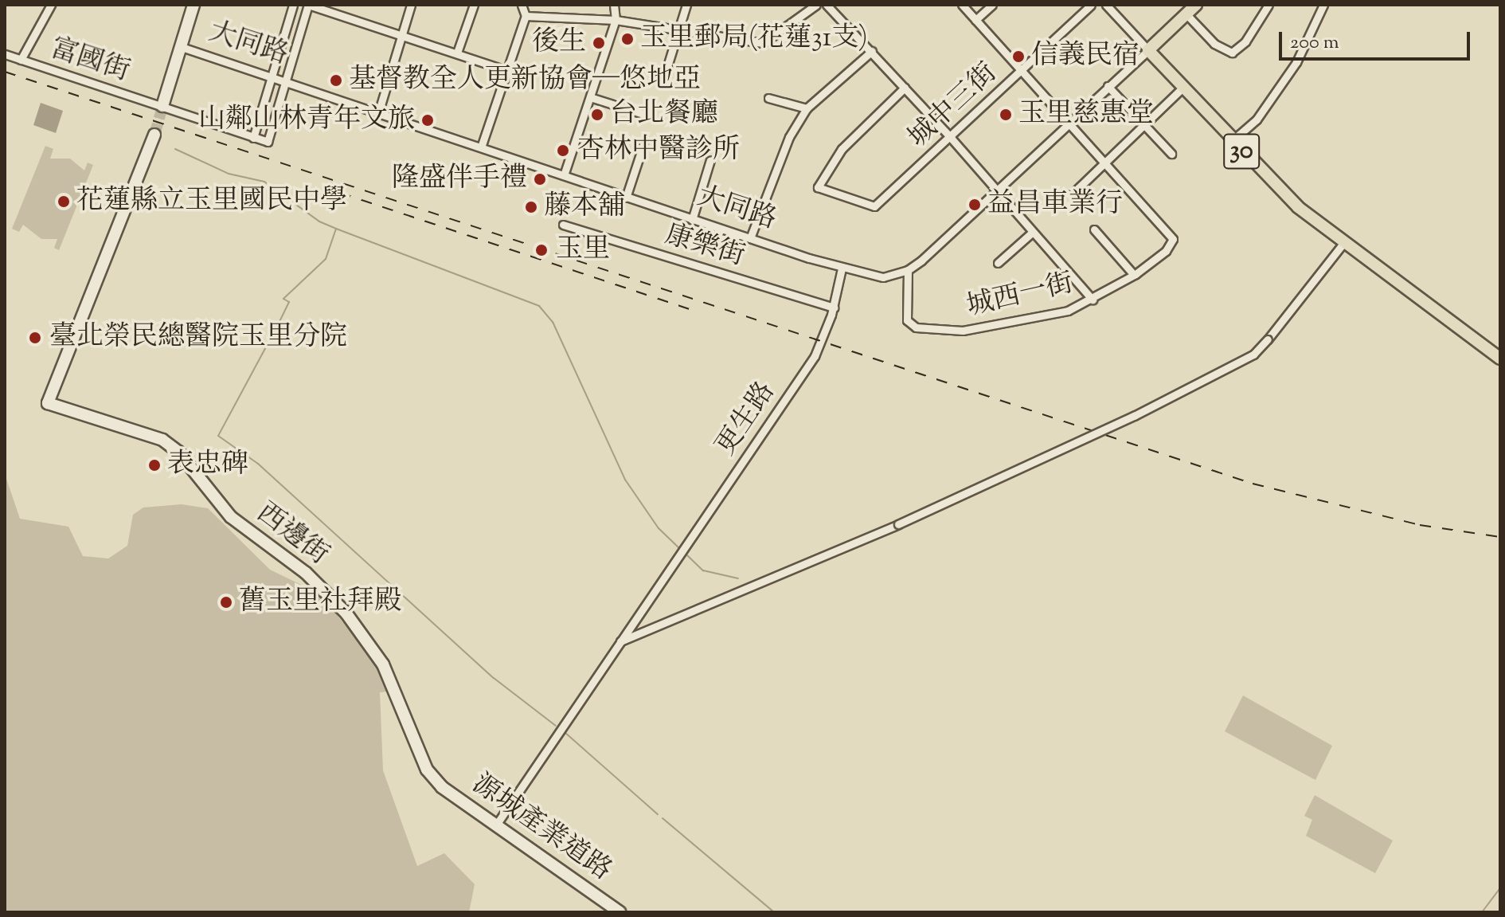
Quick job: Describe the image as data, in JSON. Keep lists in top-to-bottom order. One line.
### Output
{"streets":{"main road":["30"],"street":["大同路","富國街","城中三街","康樂街","城西一街","更生路","西邊街","源城產業道路"]},"crossings":[["大同路","富國街"],["大同路","城西一街"],["大同路","更生路"],["康樂街","更生路"],["更生路","源城產業道路"],["西邊街","源城產業道路"]],"places":["玉里郵局(花蓮31支)","後生","信義民宿","基督教全人更新協會─悠地亞","台北餐廳","玉里慈惠堂","山鄰山林青年文旅","杏林中醫診所","隆盛伴手禮","花蓮縣立玉里國民中學","益昌車業行","藤本舖","玉里","臺北榮民總醫院玉里分院","表忠碑","舊玉里社拜殿"],"scale_bar":"200 m"}
